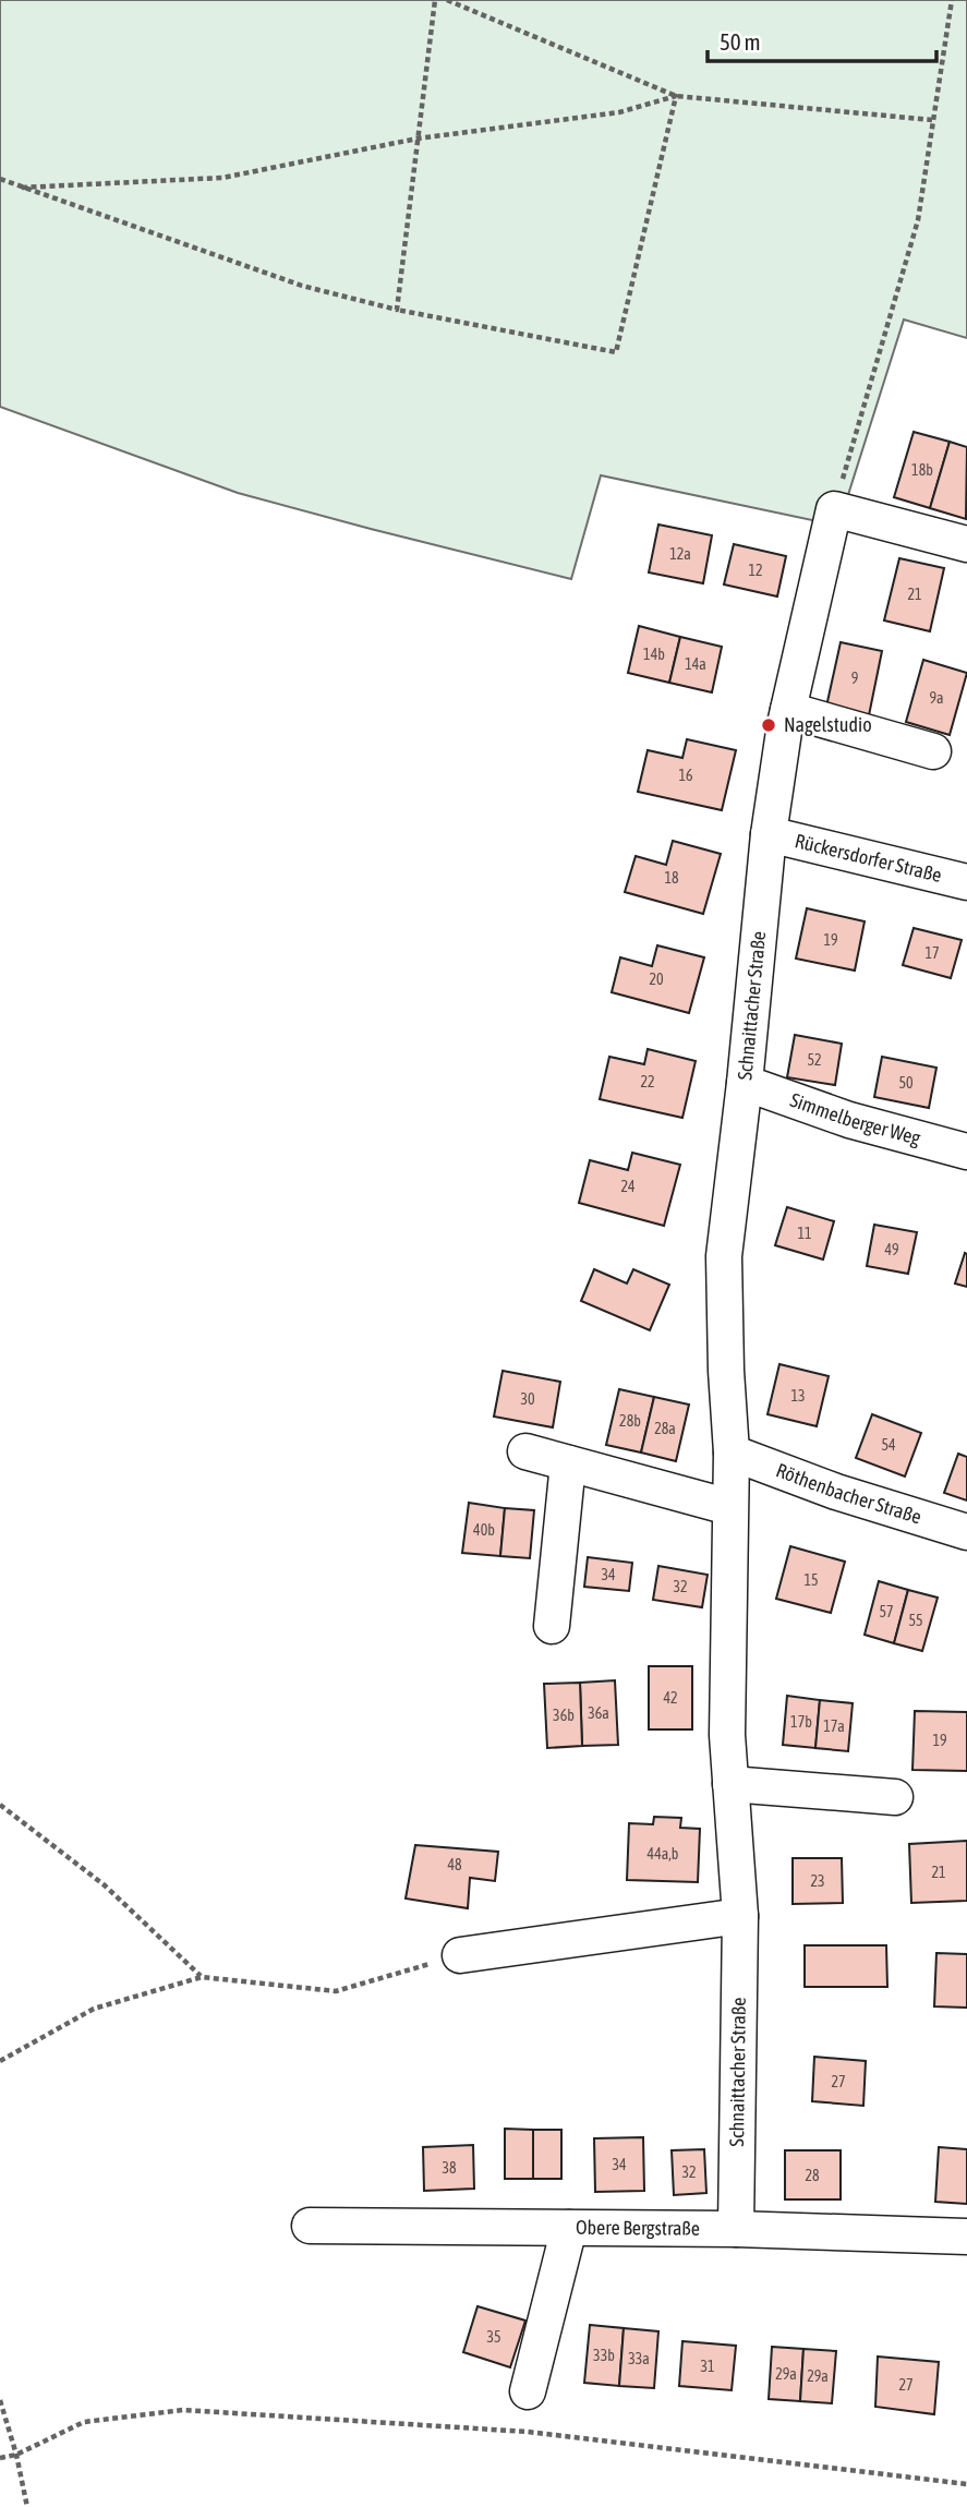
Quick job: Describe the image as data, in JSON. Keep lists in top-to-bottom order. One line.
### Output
{"streets":{"street":["Rückersdorfer Straße","Schnaittacher Straße","Simmelberger Weg","Röthenbacher Straße","Obere Bergstraße"]},"crossings":[["Rückersdorfer Straße","Schnaittacher Straße"],["Schnaittacher Straße","Simmelberger Weg"],["Schnaittacher Straße","Röthenbacher Straße"],["Schnaittacher Straße","Obere Bergstraße"]],"places":["Nagelstudio"],"house_numbers":["18b","12a","12","21","14b","14a","9","9a","16","18","19","17","20","52","22","50","24","11","49","13","30","28b","28a","54","40b","34","15","32","57","55","42","36a","36b","17b","17a","19","44a,b","48","21","23","27","34","38","32","28","35","33b","33a","31","29a","29a","27"],"scale_bar":"50 m"}
